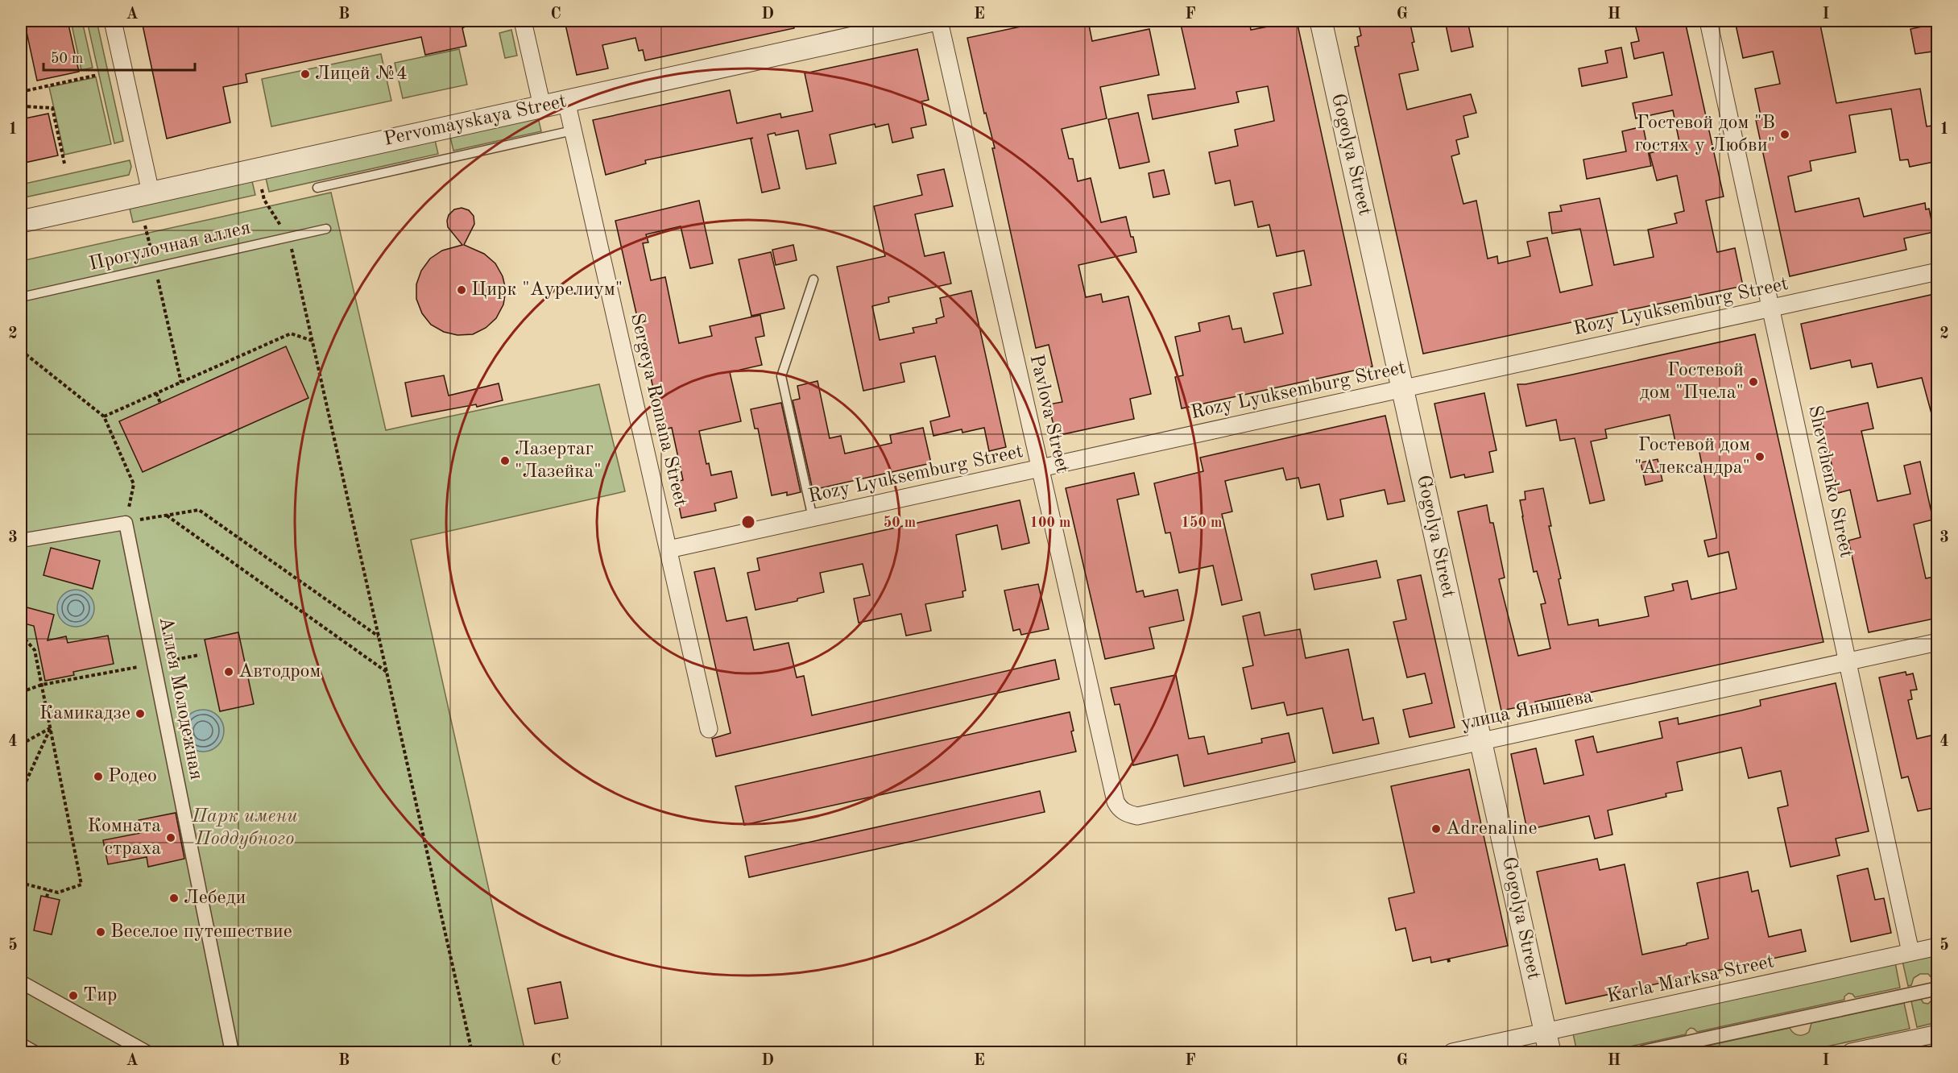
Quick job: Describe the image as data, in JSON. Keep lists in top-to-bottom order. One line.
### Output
{"streets":{"street":["Pervomayskaya Street","Gogolya Street","Rozy Lyuksemburg Street","Sergeya Romana Street","Pavlova Street","Shevchenko Street","Аллея Молодежная","улица Янышева","Karla Marksa Street"],"lane":["Прогулочная аллея"]},"crossings":[["Pervomayskaya Street","Sergeya Romana Street"],["Gogolya Street","Rozy Lyuksemburg Street"],["Gogolya Street","улица Янышева"],["Gogolya Street","Karla Marksa Street"],["Rozy Lyuksemburg Street","Sergeya Romana Street"],["Rozy Lyuksemburg Street","Pavlova Street"],["Rozy Lyuksemburg Street","Shevchenko Street"],["Pavlova Street","улица Янышева"],["Shevchenko Street","улица Янышева"],["Shevchenko Street","Karla Marksa Street"]],"parks":["Парк имени Поддубного"],"places":["Лицей №4","Гостевой дом \"В гостях у Любви\"","Цирк \"Аурелиум\"","Гостевой дом \"Пчела\"","Гостевой дом \"Александра\"","Лазертаг \"Лазейка\"","Автодром","Камикадзе","Родео","Аdrenaline","Комната страха","Лебеди","Веселое путешествие","Тир"],"scale_bar":"50 m","grid":{"columns":["A","B","C","D","E","F","G","H","I"],"rows":["1","2","3","4","5"]},"rings":["50 m","100 m","150 m"]}
